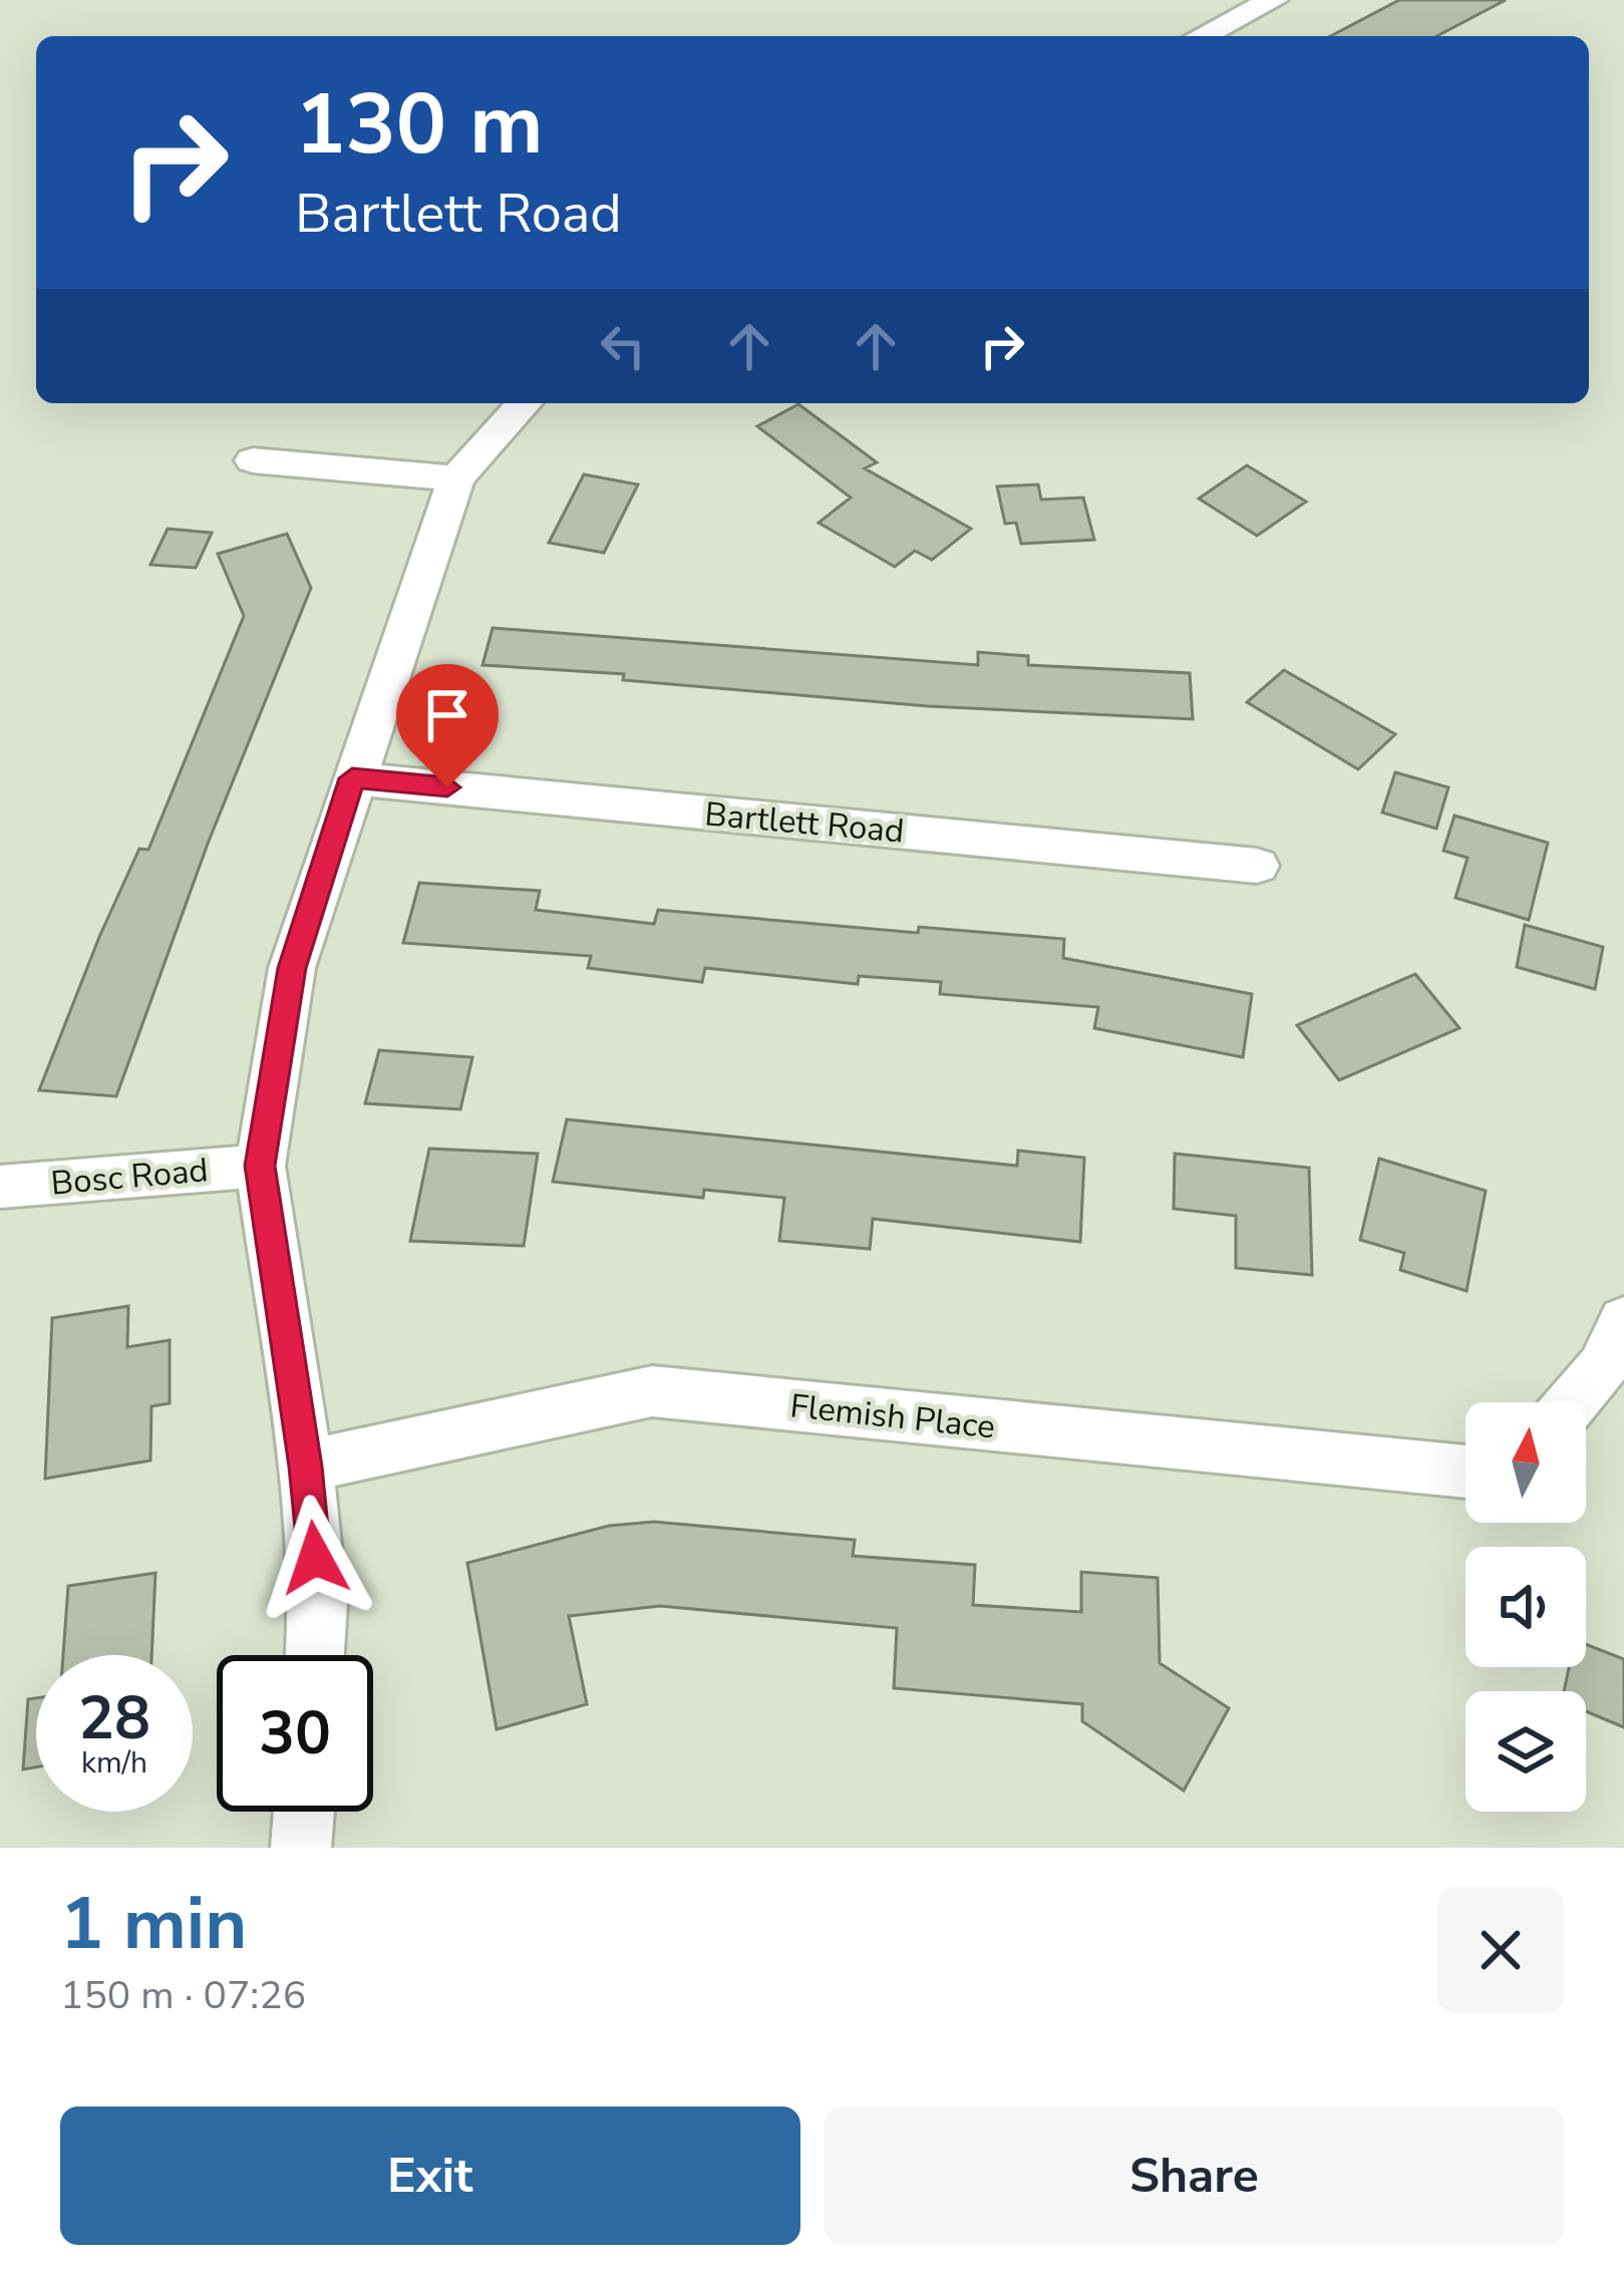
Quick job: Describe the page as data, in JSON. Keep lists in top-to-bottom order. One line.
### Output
{"streets":{"street":["Bartlett Road","Bosc Road","Flemish Place"]},"north":"top","page":{"turn":["130 m","Bartlett Road"],"speed":"28 km/h","limit":"30","heading":["1 min","150 m · 07:26"],"buttons":["Exit","Share"]}}
